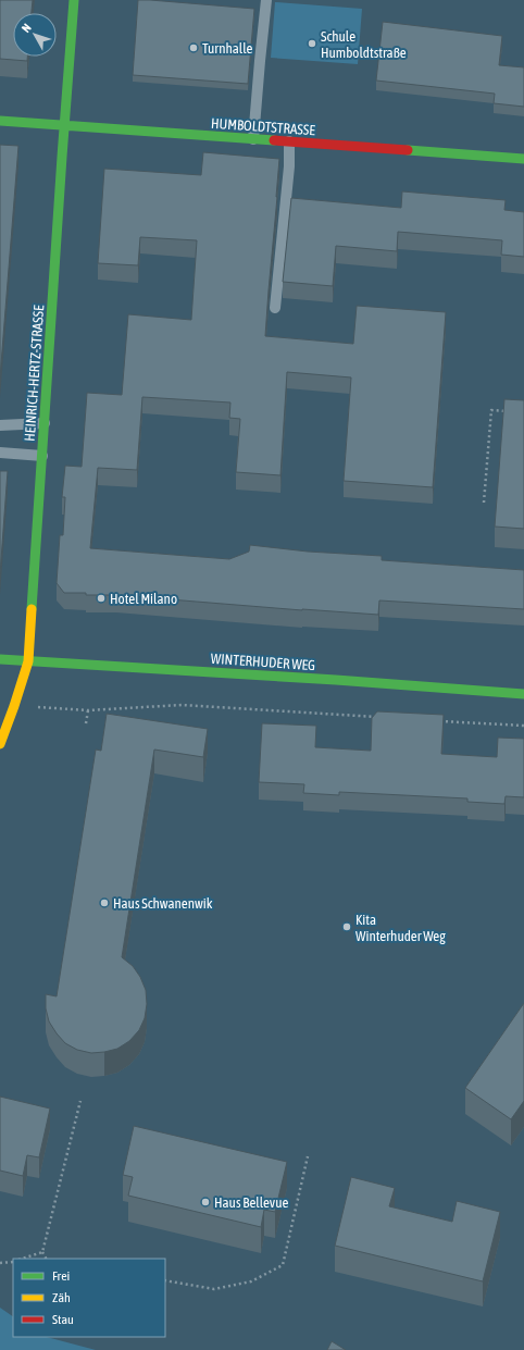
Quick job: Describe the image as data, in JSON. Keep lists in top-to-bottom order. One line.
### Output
{"streets":{"street":["HUMBOLDTSTRASSE","HEINRICH-HERTZ-STRASSE","WINTERHUDER WEG"]},"crossings":[["HUMBOLDTSTRASSE","HEINRICH-HERTZ-STRASSE"],["HEINRICH-HERTZ-STRASSE","WINTERHUDER WEG"]],"places":["Schule Humboldtstraße","Turnhalle","Hotel Milano","Haus Schwanenwik","Kita Winterhuder Weg","Haus Bellevue"],"legend":["Frei","Zäh","Stau"],"north":"top left"}
